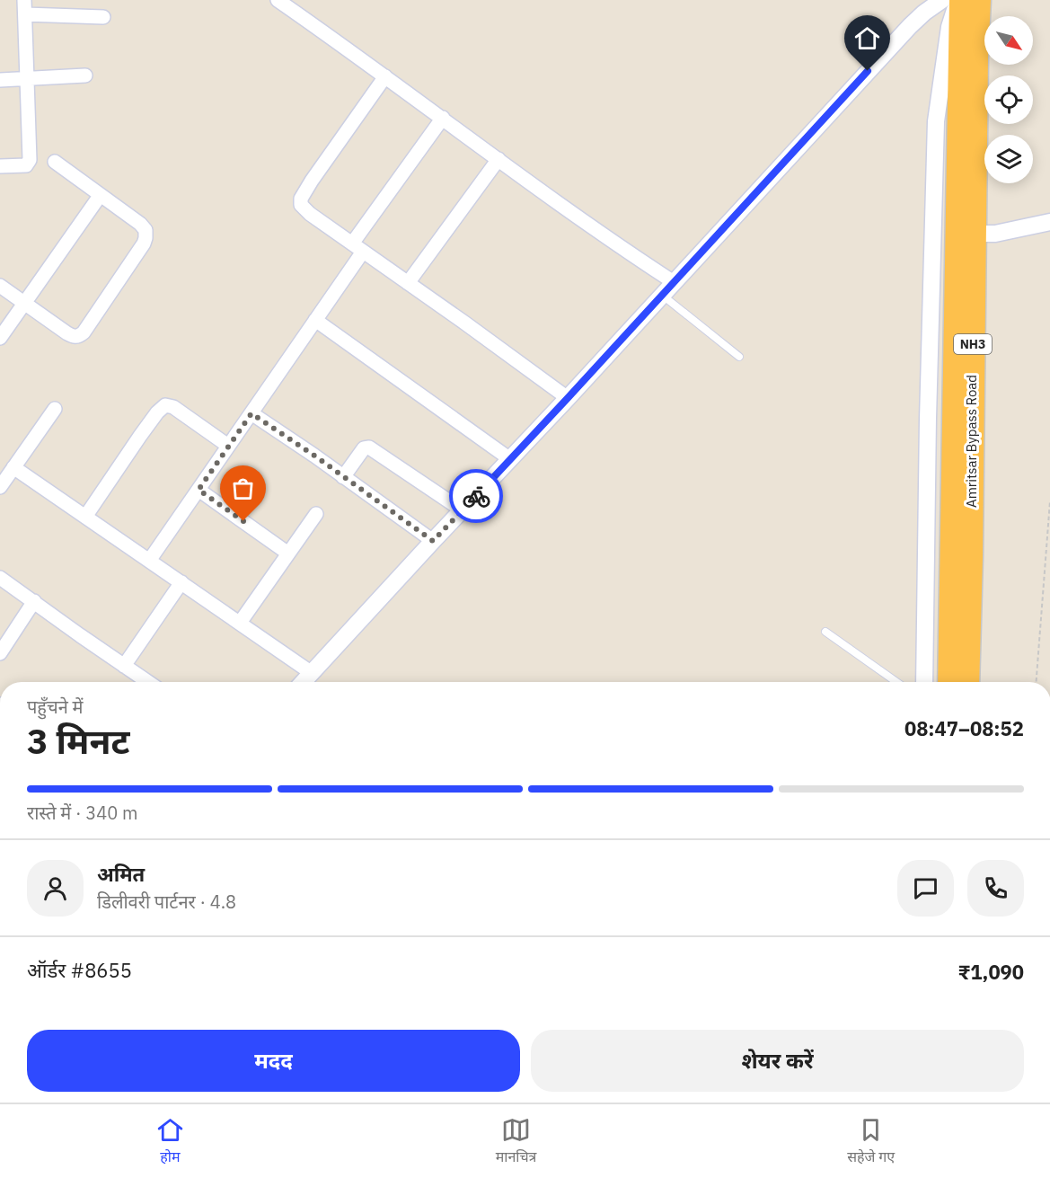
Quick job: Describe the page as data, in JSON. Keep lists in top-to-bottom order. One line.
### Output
{"streets":{"highway":["NH3","Amritsar Bypass Road"]},"north":"bottom right","page":{"heading":["3 मिनट","पहुँचने में","08:47–08:52"],"panel":["अमित","डिलीवरी पार्टनर · 4.8","ऑर्डर #8655","₹1,090"],"bar":"रास्ते में · 340 m","buttons":["मदद","शेयर करें"],"tabs":["होम","मानचित्र","सहेजे गए"]}}
